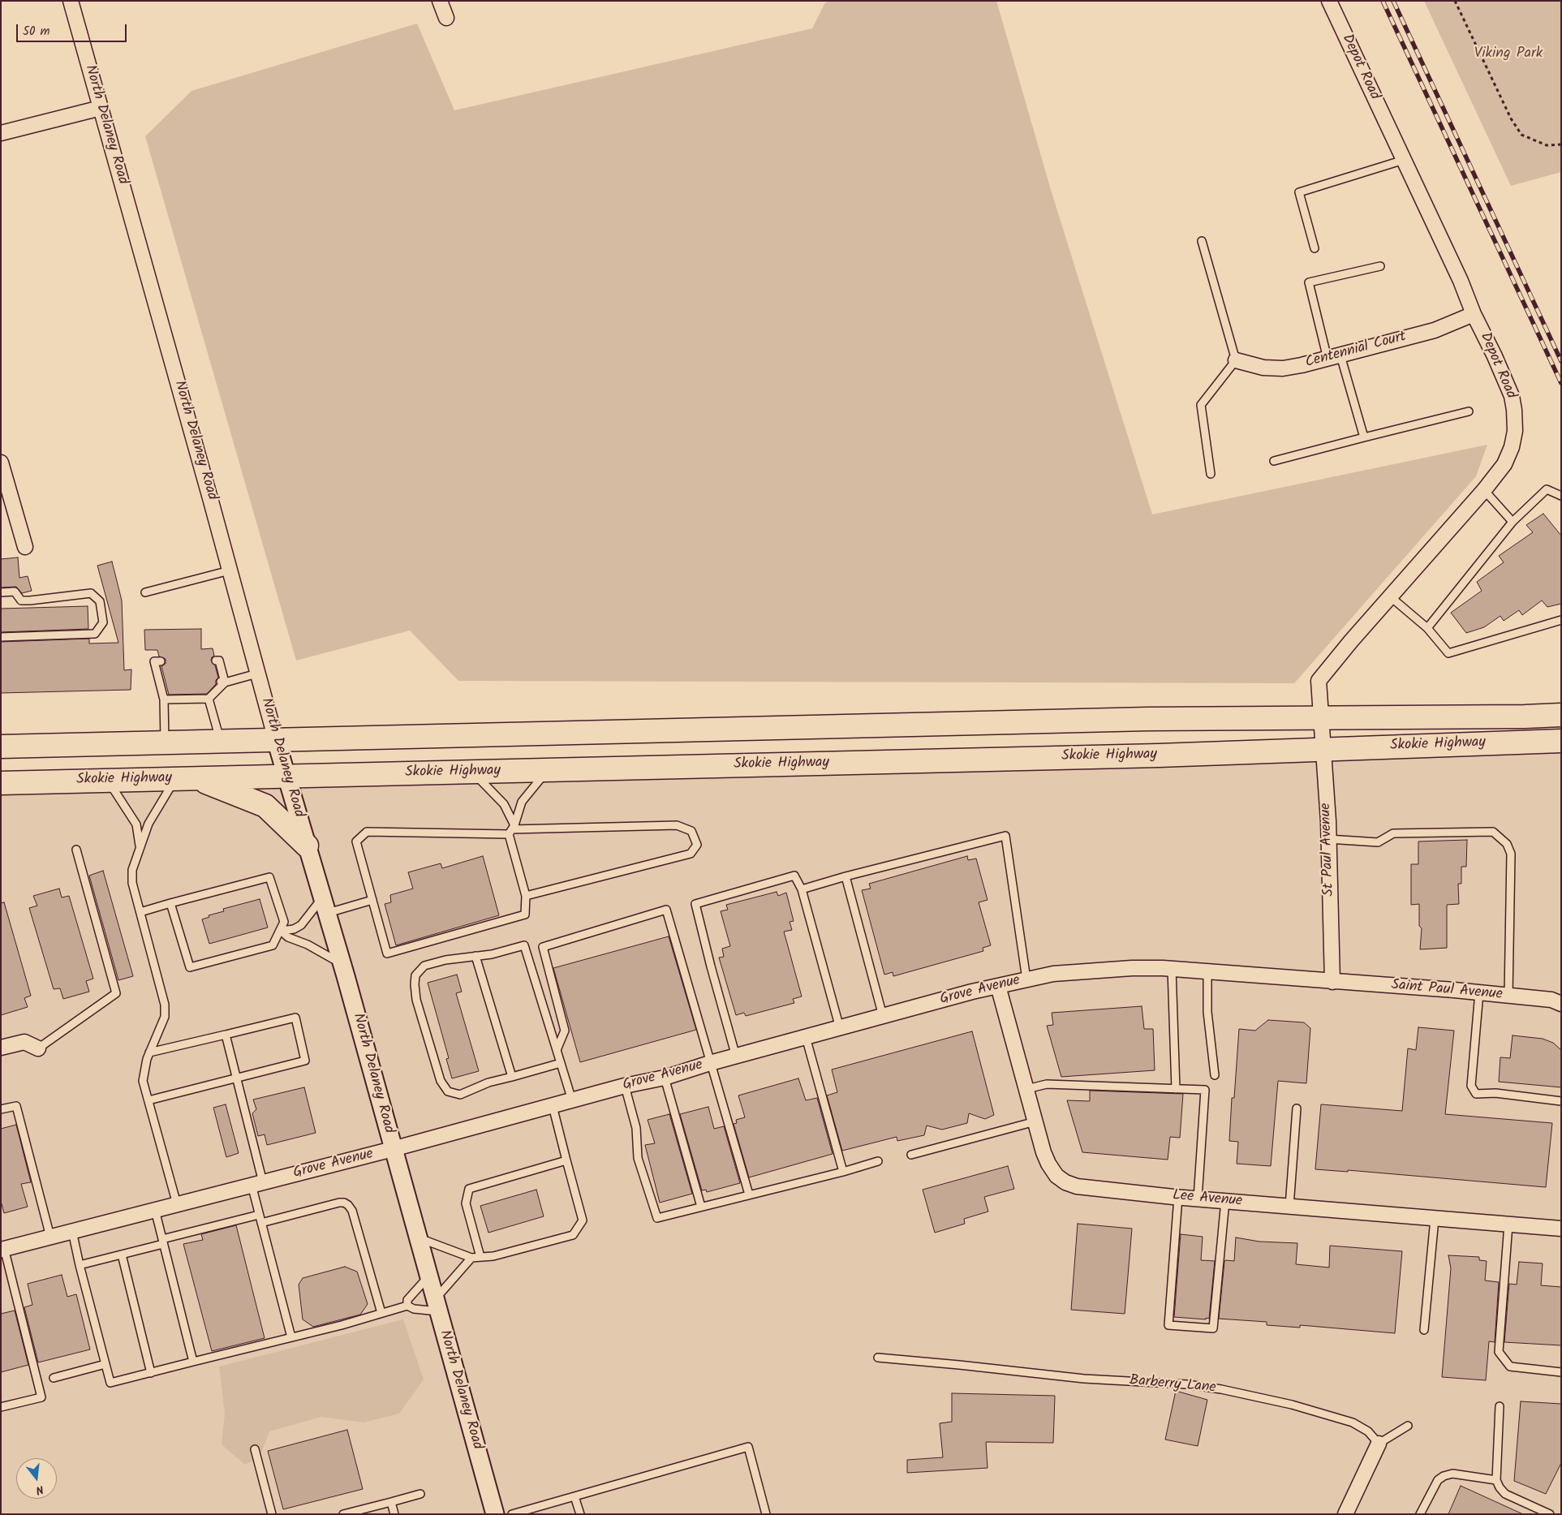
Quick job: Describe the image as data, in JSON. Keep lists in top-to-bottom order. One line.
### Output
{"streets":{"highway":["Skokie Highway"],"street":["Depot Road","North Delaney Road","Centennial Court","St Paul Avenue","Grove Avenue","Saint Paul Avenue","Lee Avenue"],"lane":["Barberry Lane"]},"crossings":[["Depot Road","Centennial Court"],["Depot Road","Skokie Highway"],["Depot Road","St Paul Avenue"],["North Delaney Road","Skokie Highway"],["North Delaney Road","Grove Avenue"],["Skokie Highway","St Paul Avenue"],["St Paul Avenue","Grove Avenue"],["St Paul Avenue","Saint Paul Avenue"],["Grove Avenue","Saint Paul Avenue"],["Grove Avenue","Lee Avenue"]],"parks":["Viking Park"],"scale_bar":"50 m","north":"bottom"}
